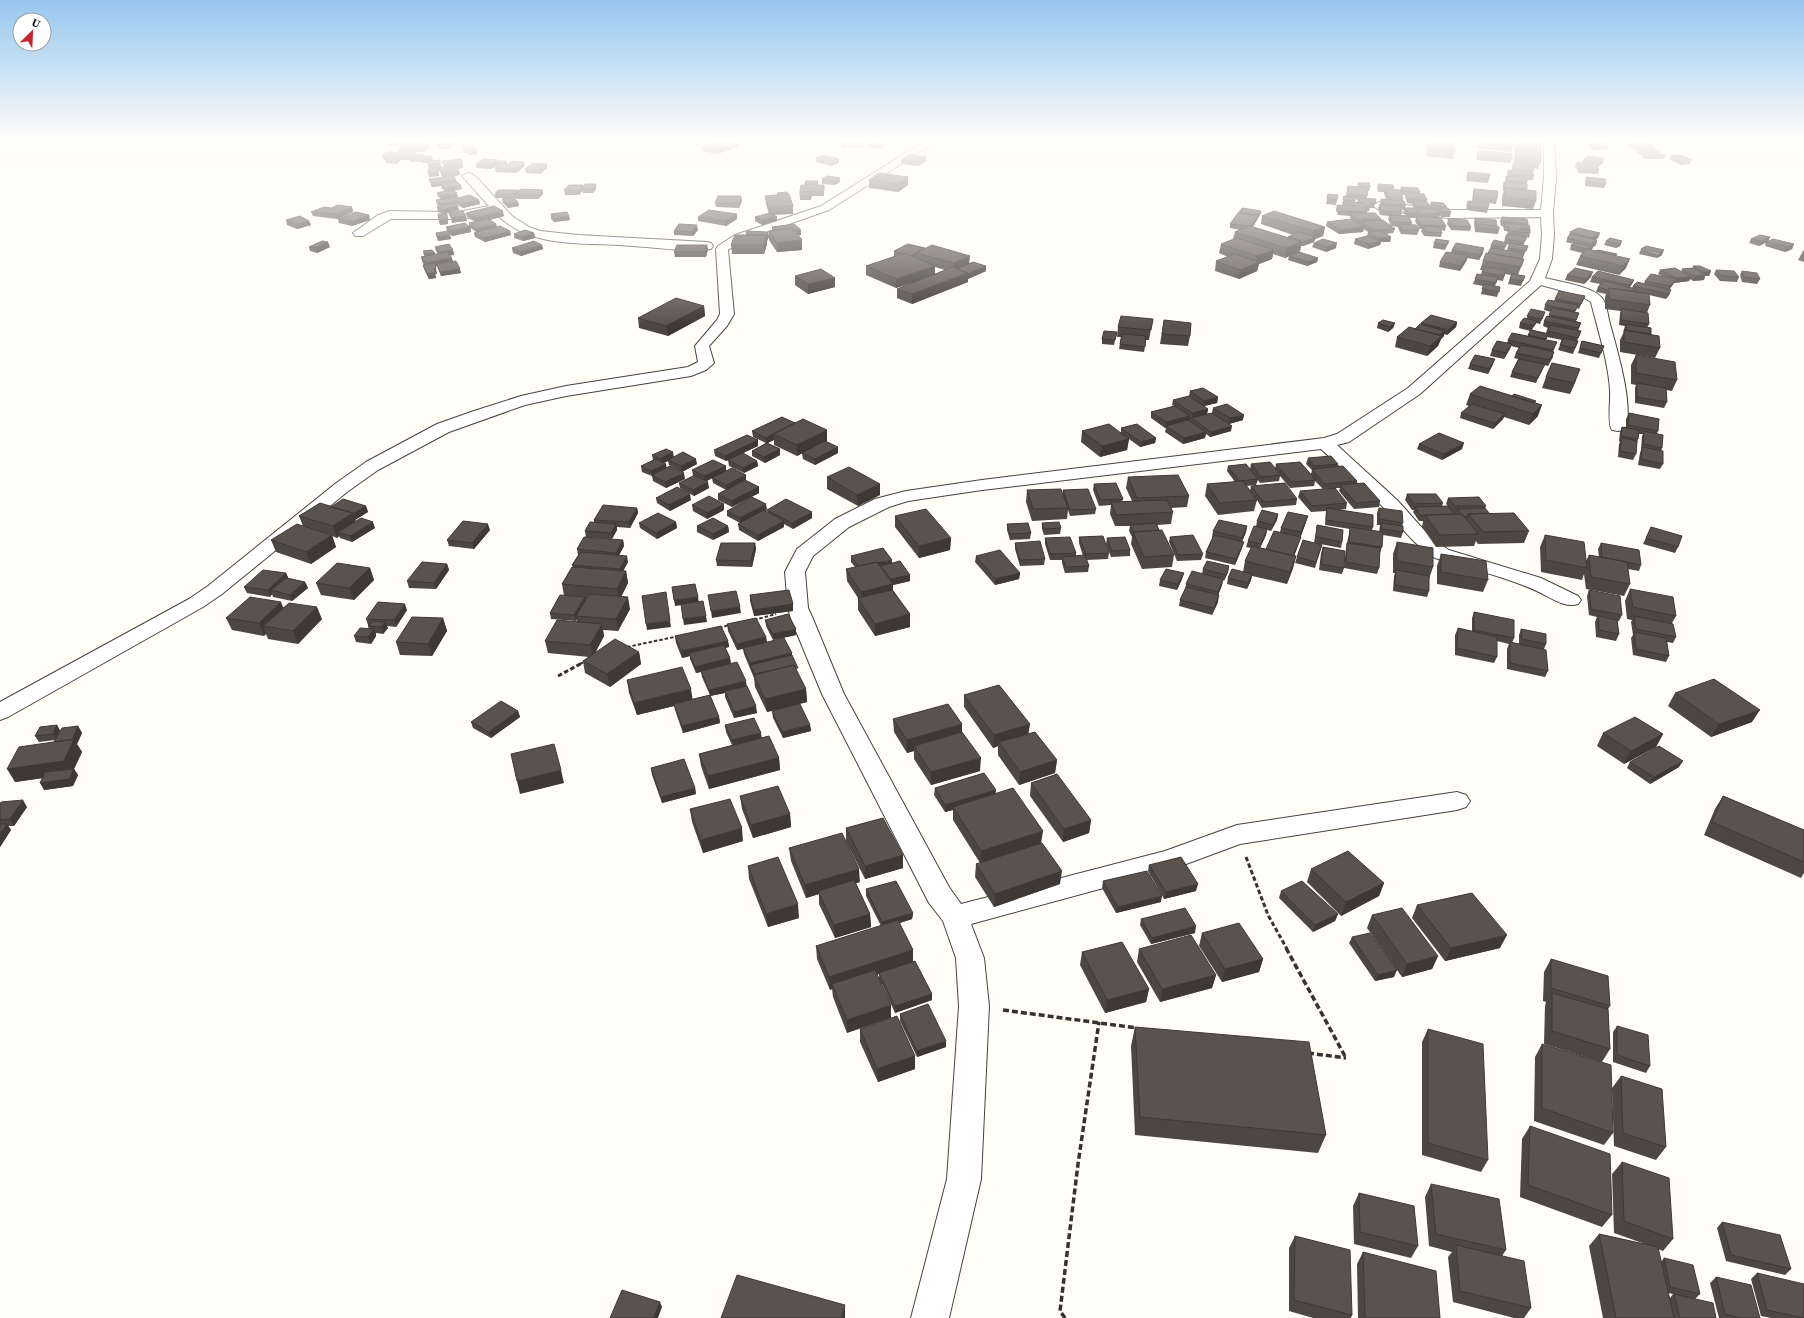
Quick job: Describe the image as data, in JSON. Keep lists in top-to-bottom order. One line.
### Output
{"north":"top right"}
